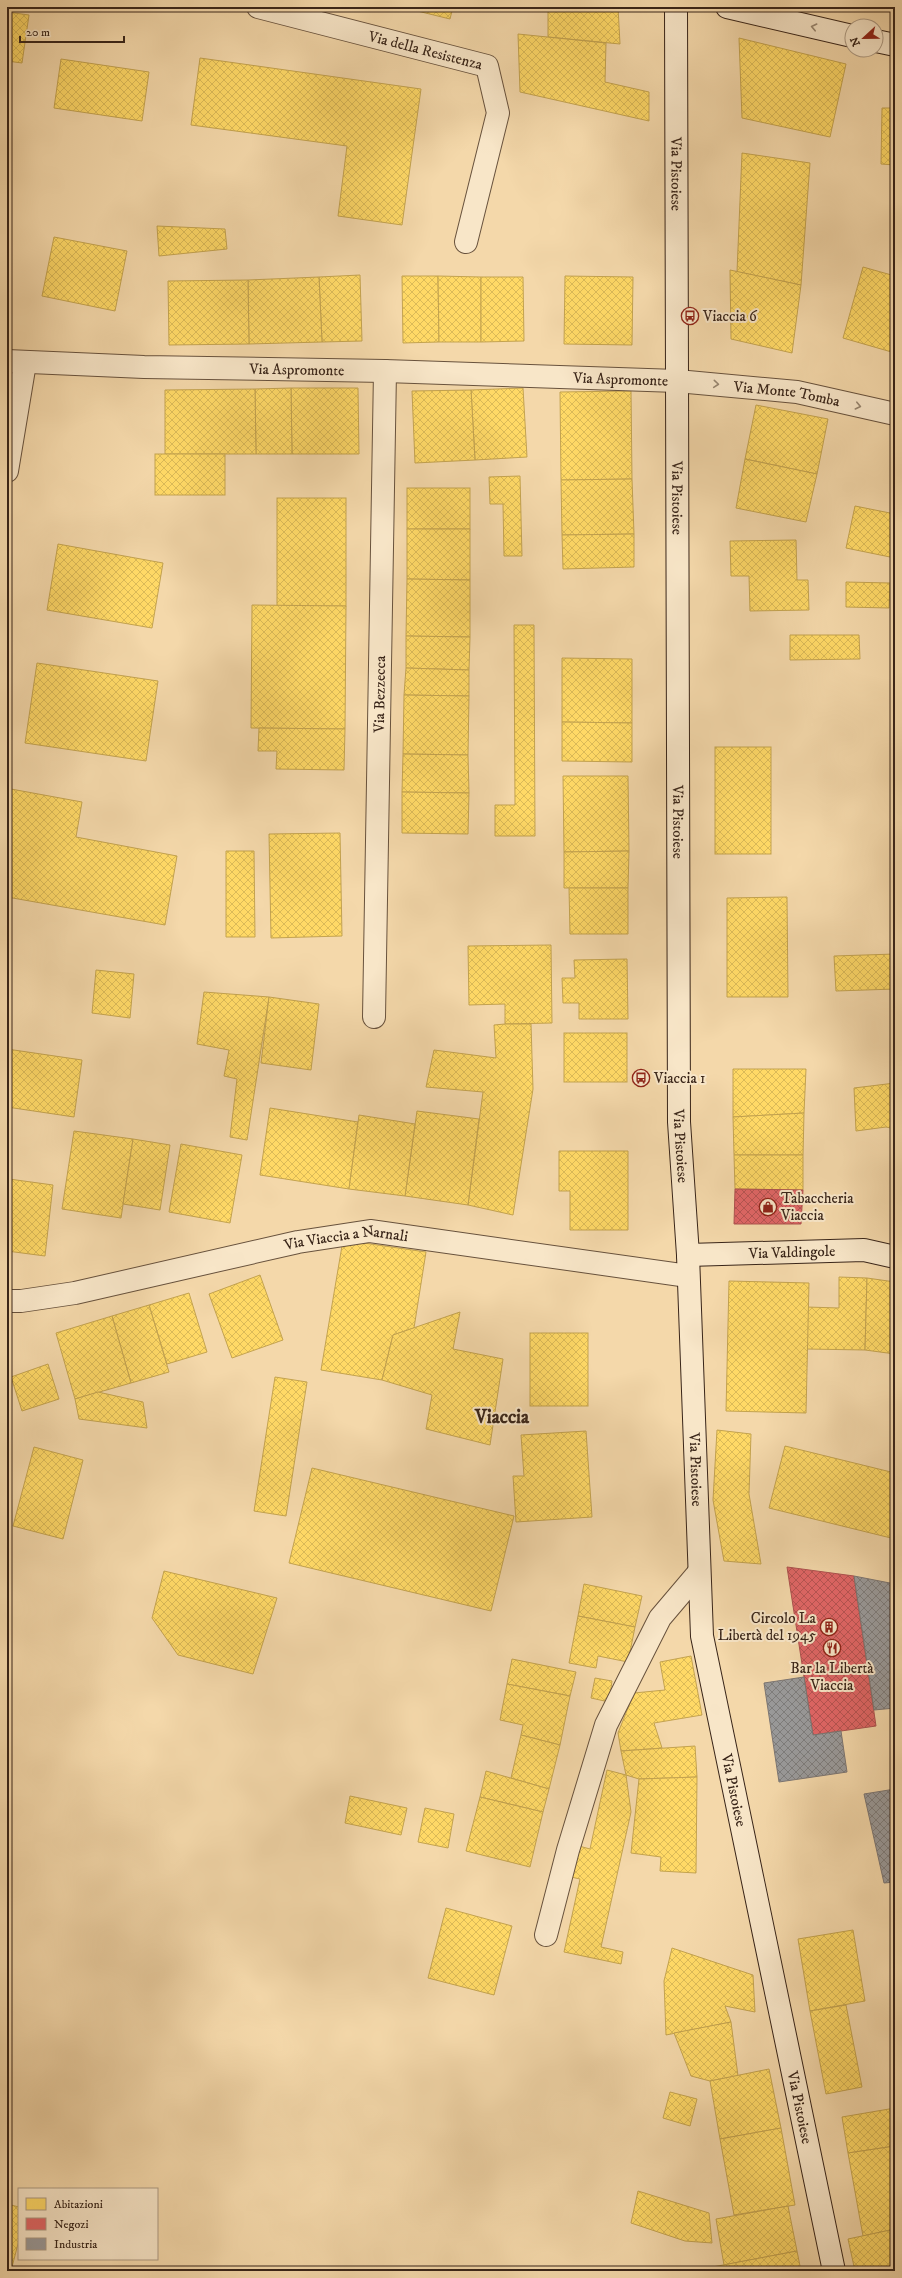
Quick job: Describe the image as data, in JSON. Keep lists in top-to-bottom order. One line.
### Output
{"streets":{"street":["Via della Resistenza","Via Pistoiese","Via Aspromonte","Via Monte Tomba","Via Bezzecca","Via Viaccia a Narnali","Via Valdingole"]},"crossings":[["Via Pistoiese","Via Aspromonte"],["Via Pistoiese","Via Monte Tomba"],["Via Pistoiese","Via Viaccia a Narnali"],["Via Pistoiese","Via Valdingole"],["Via Aspromonte","Via Monte Tomba"],["Via Aspromonte","Via Bezzecca"]],"one_way":["Via Monte Tomba"],"districts":["Viaccia"],"places":{"bus stop":["Viaccia 6","Viaccia 1"],"shop":["Tabaccheria Viaccia"],"building":["Circolo La Libertà del 1945"],"restaurant":["Bar la Libertà Viaccia"]},"legend":["Abitazioni","Negozi","Industria"],"scale_bar":"20 m","north":"left"}
